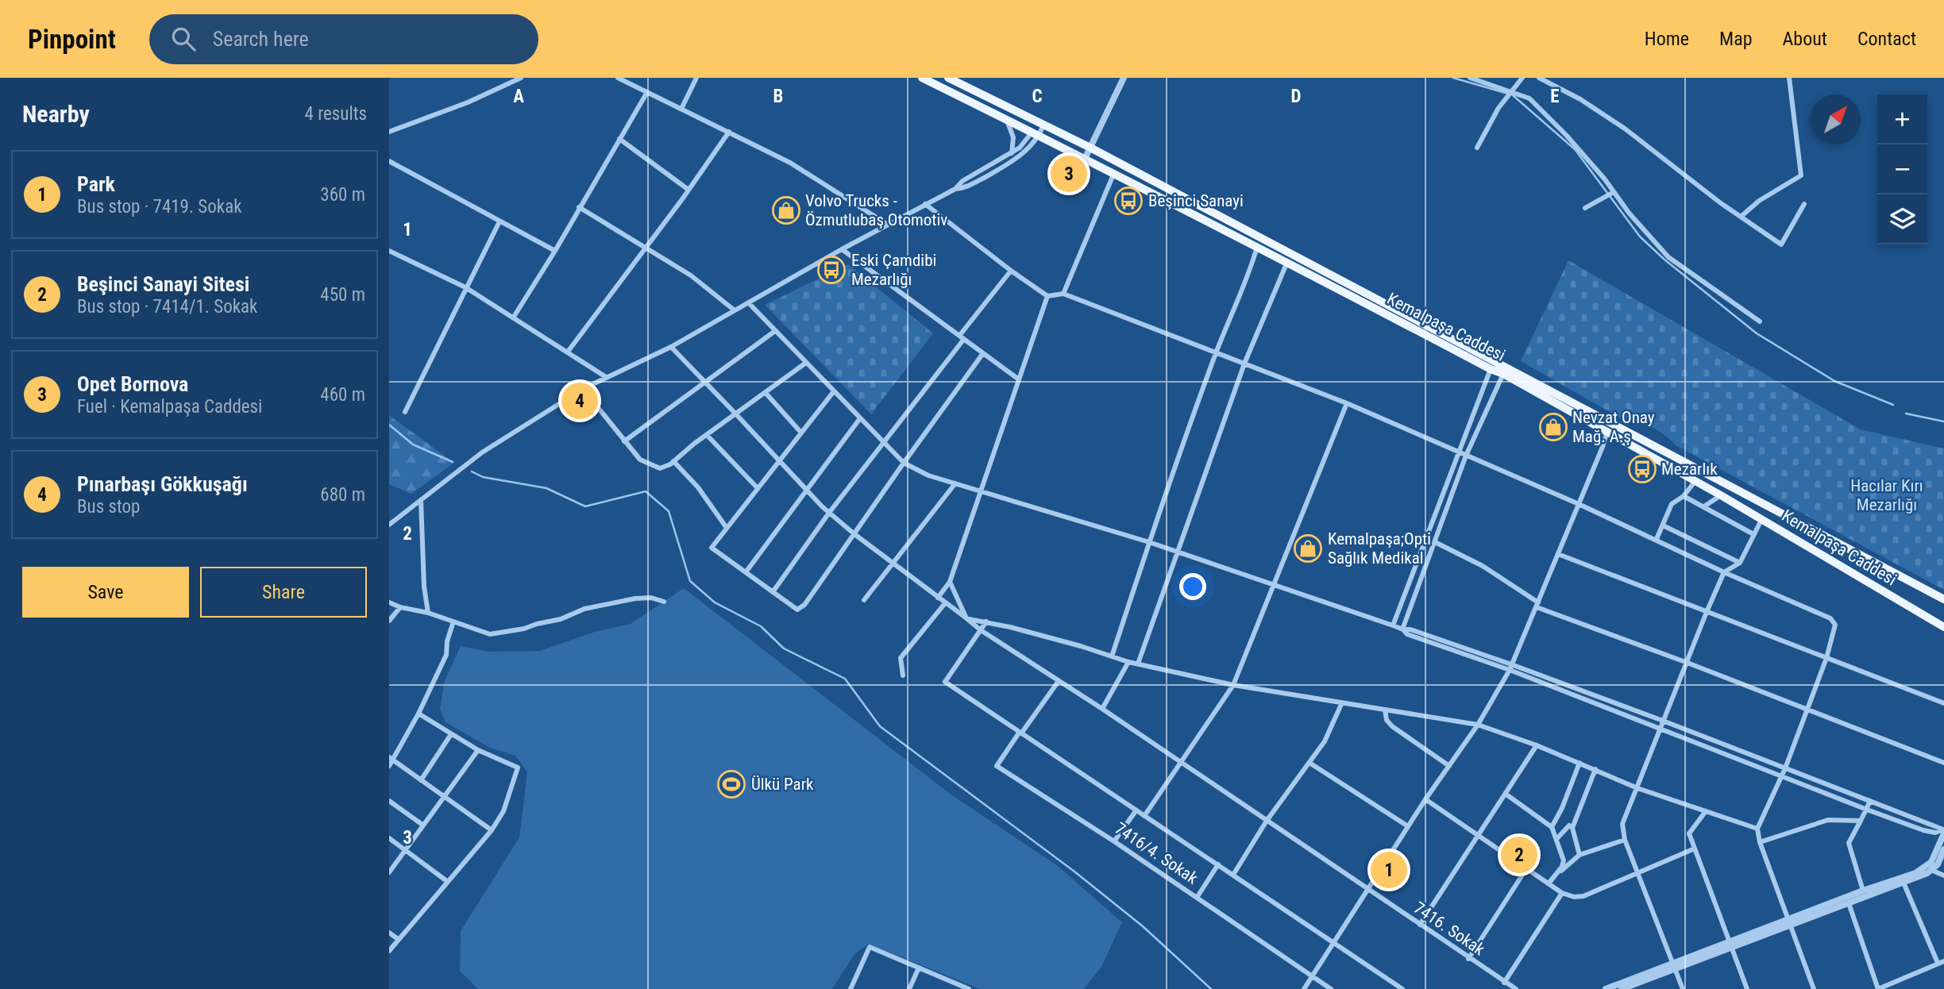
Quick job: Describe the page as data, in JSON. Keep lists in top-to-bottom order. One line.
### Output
{"streets":{"main road":["Kemalpaşa Caddesi"],"street":["7416/4. Sokak","7416. Sokak"]},"parks":["Hacılar Kırı Mezarlığı"],"places":{"bus stop":["Beşinci Sanayi","Eski Çamdibi Mezarlığı","Mezarlık"],"shop":["Volvo Trucks - Özmutlubaş Otomotiv","Nevzat Onay Mağ. A.ş","Kemalpaşa;Opti Sağlık Medikal"],"sports":["Ülkü Park"]},"north":"top right","page":{"header":"Pinpoint","search":"Search here","nav":["Home","Map","About","Contact"],"heading":["Nearby","4 results"],"map_buttons":["+","−"],"list":[{"mark":"1","name":"Park","note":"Bus stop · 7419. Sokak","value":"360 m"},{"mark":"2","name":"Beşinci Sanayi Sitesi","note":"Bus stop · 7414/1. Sokak","value":"450 m"},{"mark":"3","name":"Opet Bornova","note":"Fuel · Kemalpaşa Caddesi","value":"460 m"},{"mark":"4","name":"Pınarbaşı Gökkuşağı","note":"Bus stop","value":"680 m"}],"pins":["3","4","2","1"],"buttons":["Save","Share"]},"grid":{"columns":["A","B","C","D","E"],"rows":["1","2","3"]}}
